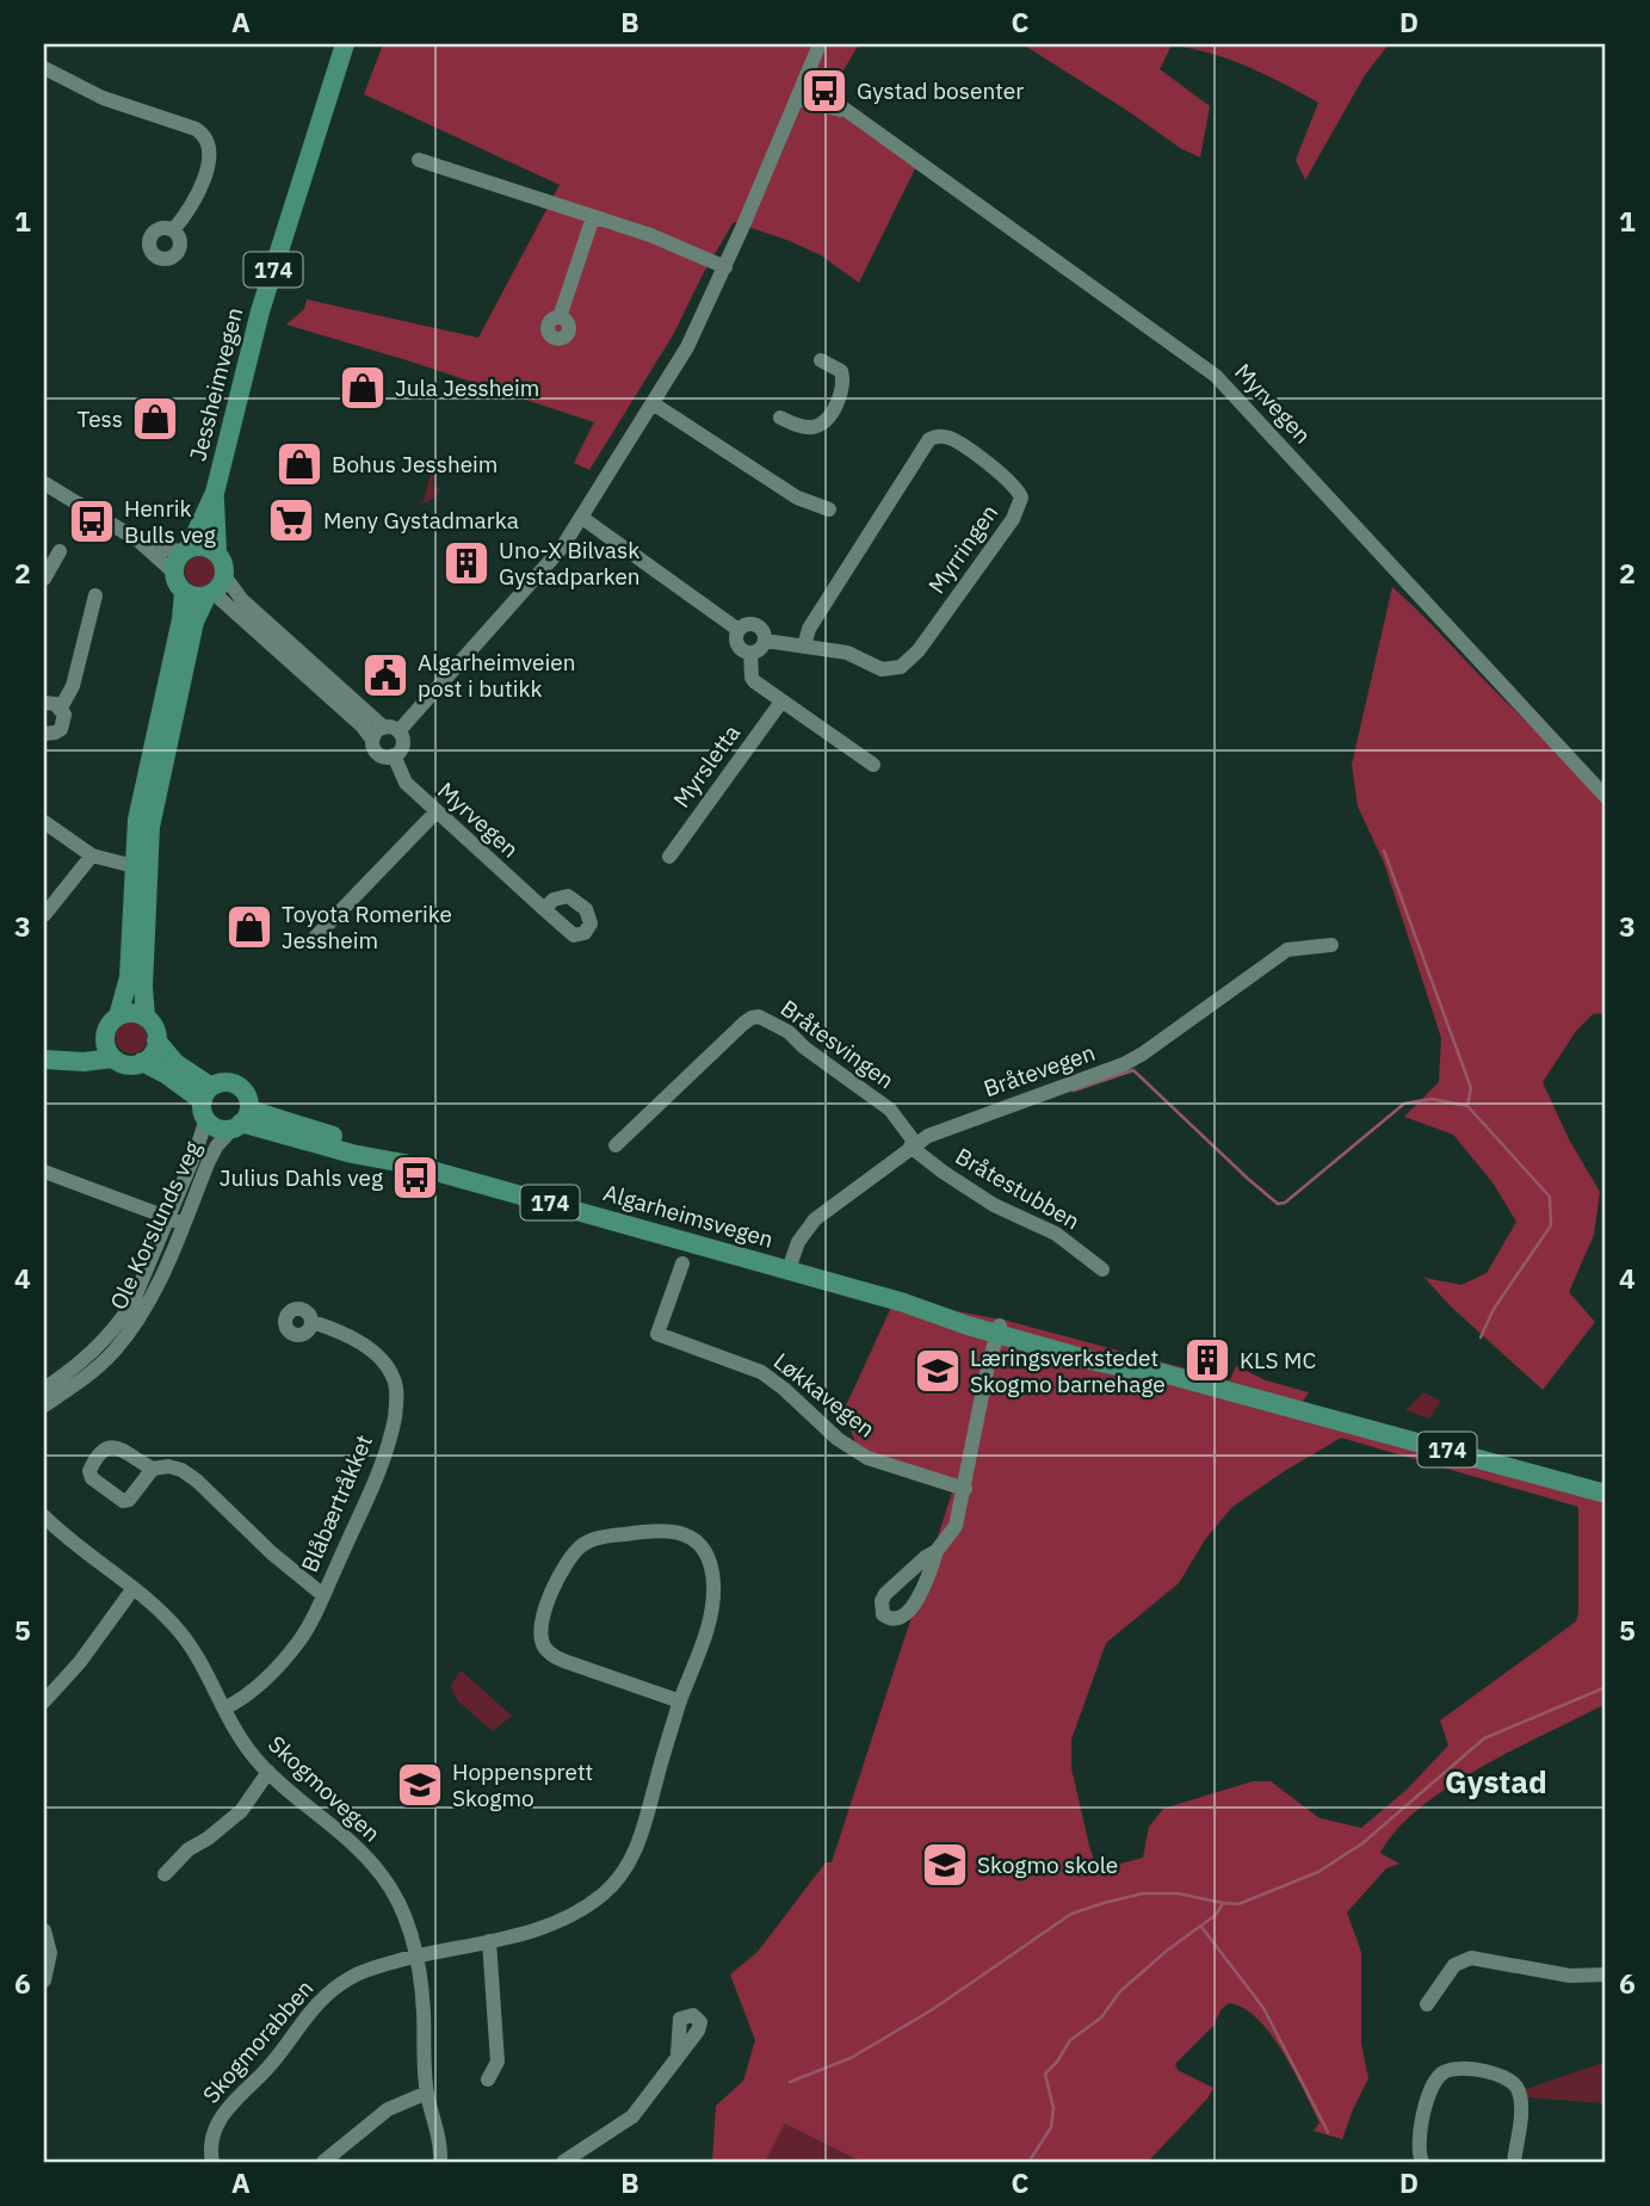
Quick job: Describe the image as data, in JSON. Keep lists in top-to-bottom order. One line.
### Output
{"streets":{"main road":["174","Jessheimvegen","Algarheimsvegen"],"street":["Myrvegen","Myrringen","Myrsletta","Bråtesvingen","Bråtevegen","Bråtestubben","Ole Korslunds veg","Løkkavegen","Blåbærtråkket","Skogmovegen","Skogmorabben"]},"crossings":[["174","Jessheimvegen"],["174","Algarheimsvegen"],["174","Ole Korslunds veg"],["Bråtesvingen","Bråtevegen"],["Bråtesvingen","Bråtestubben"],["Bråtevegen","Bråtestubben"],["Bråtevegen","Algarheimsvegen"],["Algarheimsvegen","Ole Korslunds veg"],["Blåbærtråkket","Skogmovegen"],["Skogmovegen","Skogmorabben"]],"districts":["Gystad"],"places":{"bus stop":["Gystad bosenter","Henrik Bulls veg","Julius Dahls veg"],"shop":["Jula Jessheim","Tess","Bohus Jessheim","Toyota Romerike Jessheim"],"supermarket":["Meny Gystadmarka"],"building":["Uno-X Bilvask Gystadparken","KLS MC"],"public building":["Algarheimveien post i butikk"],"school or university":["Læringsverkstedet Skogmo barnehage","Hoppensprett Skogmo","Skogmo skole"]},"grid":{"columns":["A","B","C","D"],"rows":["1","2","3","4","5","6"]}}
